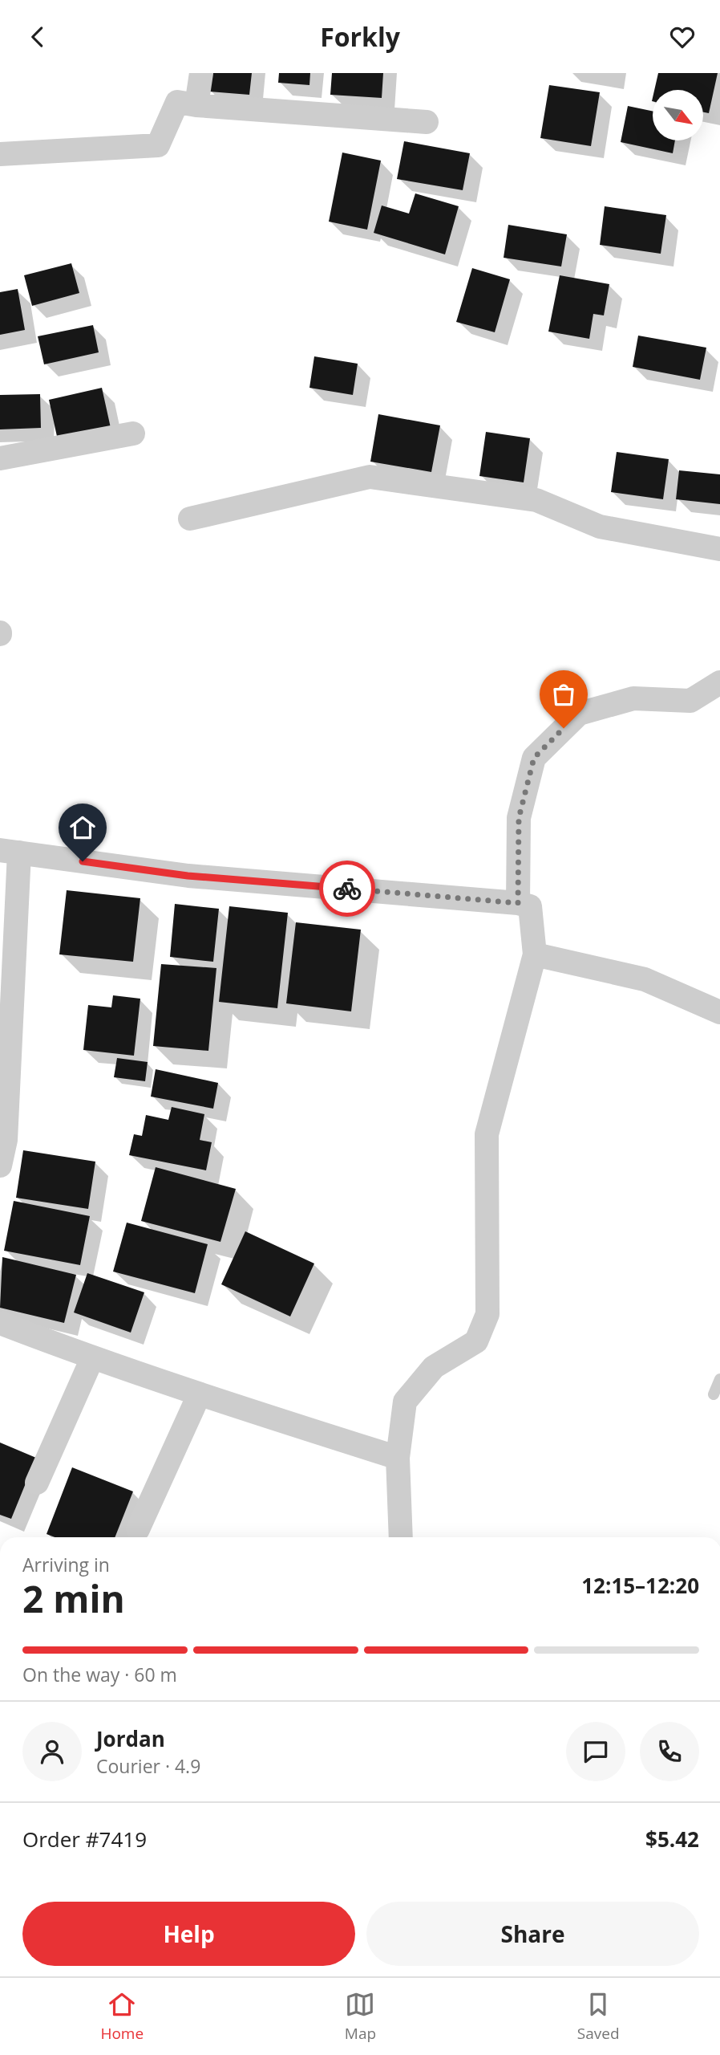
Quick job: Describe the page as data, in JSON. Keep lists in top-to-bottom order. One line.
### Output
{"north":"bottom right","page":{"header":"Forkly","heading":["2 min","Arriving in","12:15–12:20"],"panel":["Jordan","Courier · 4.9","Order #7419","$5.42"],"bar":"On the way · 60 m","buttons":["Help","Share"],"tabs":["Home","Map","Saved"]}}
